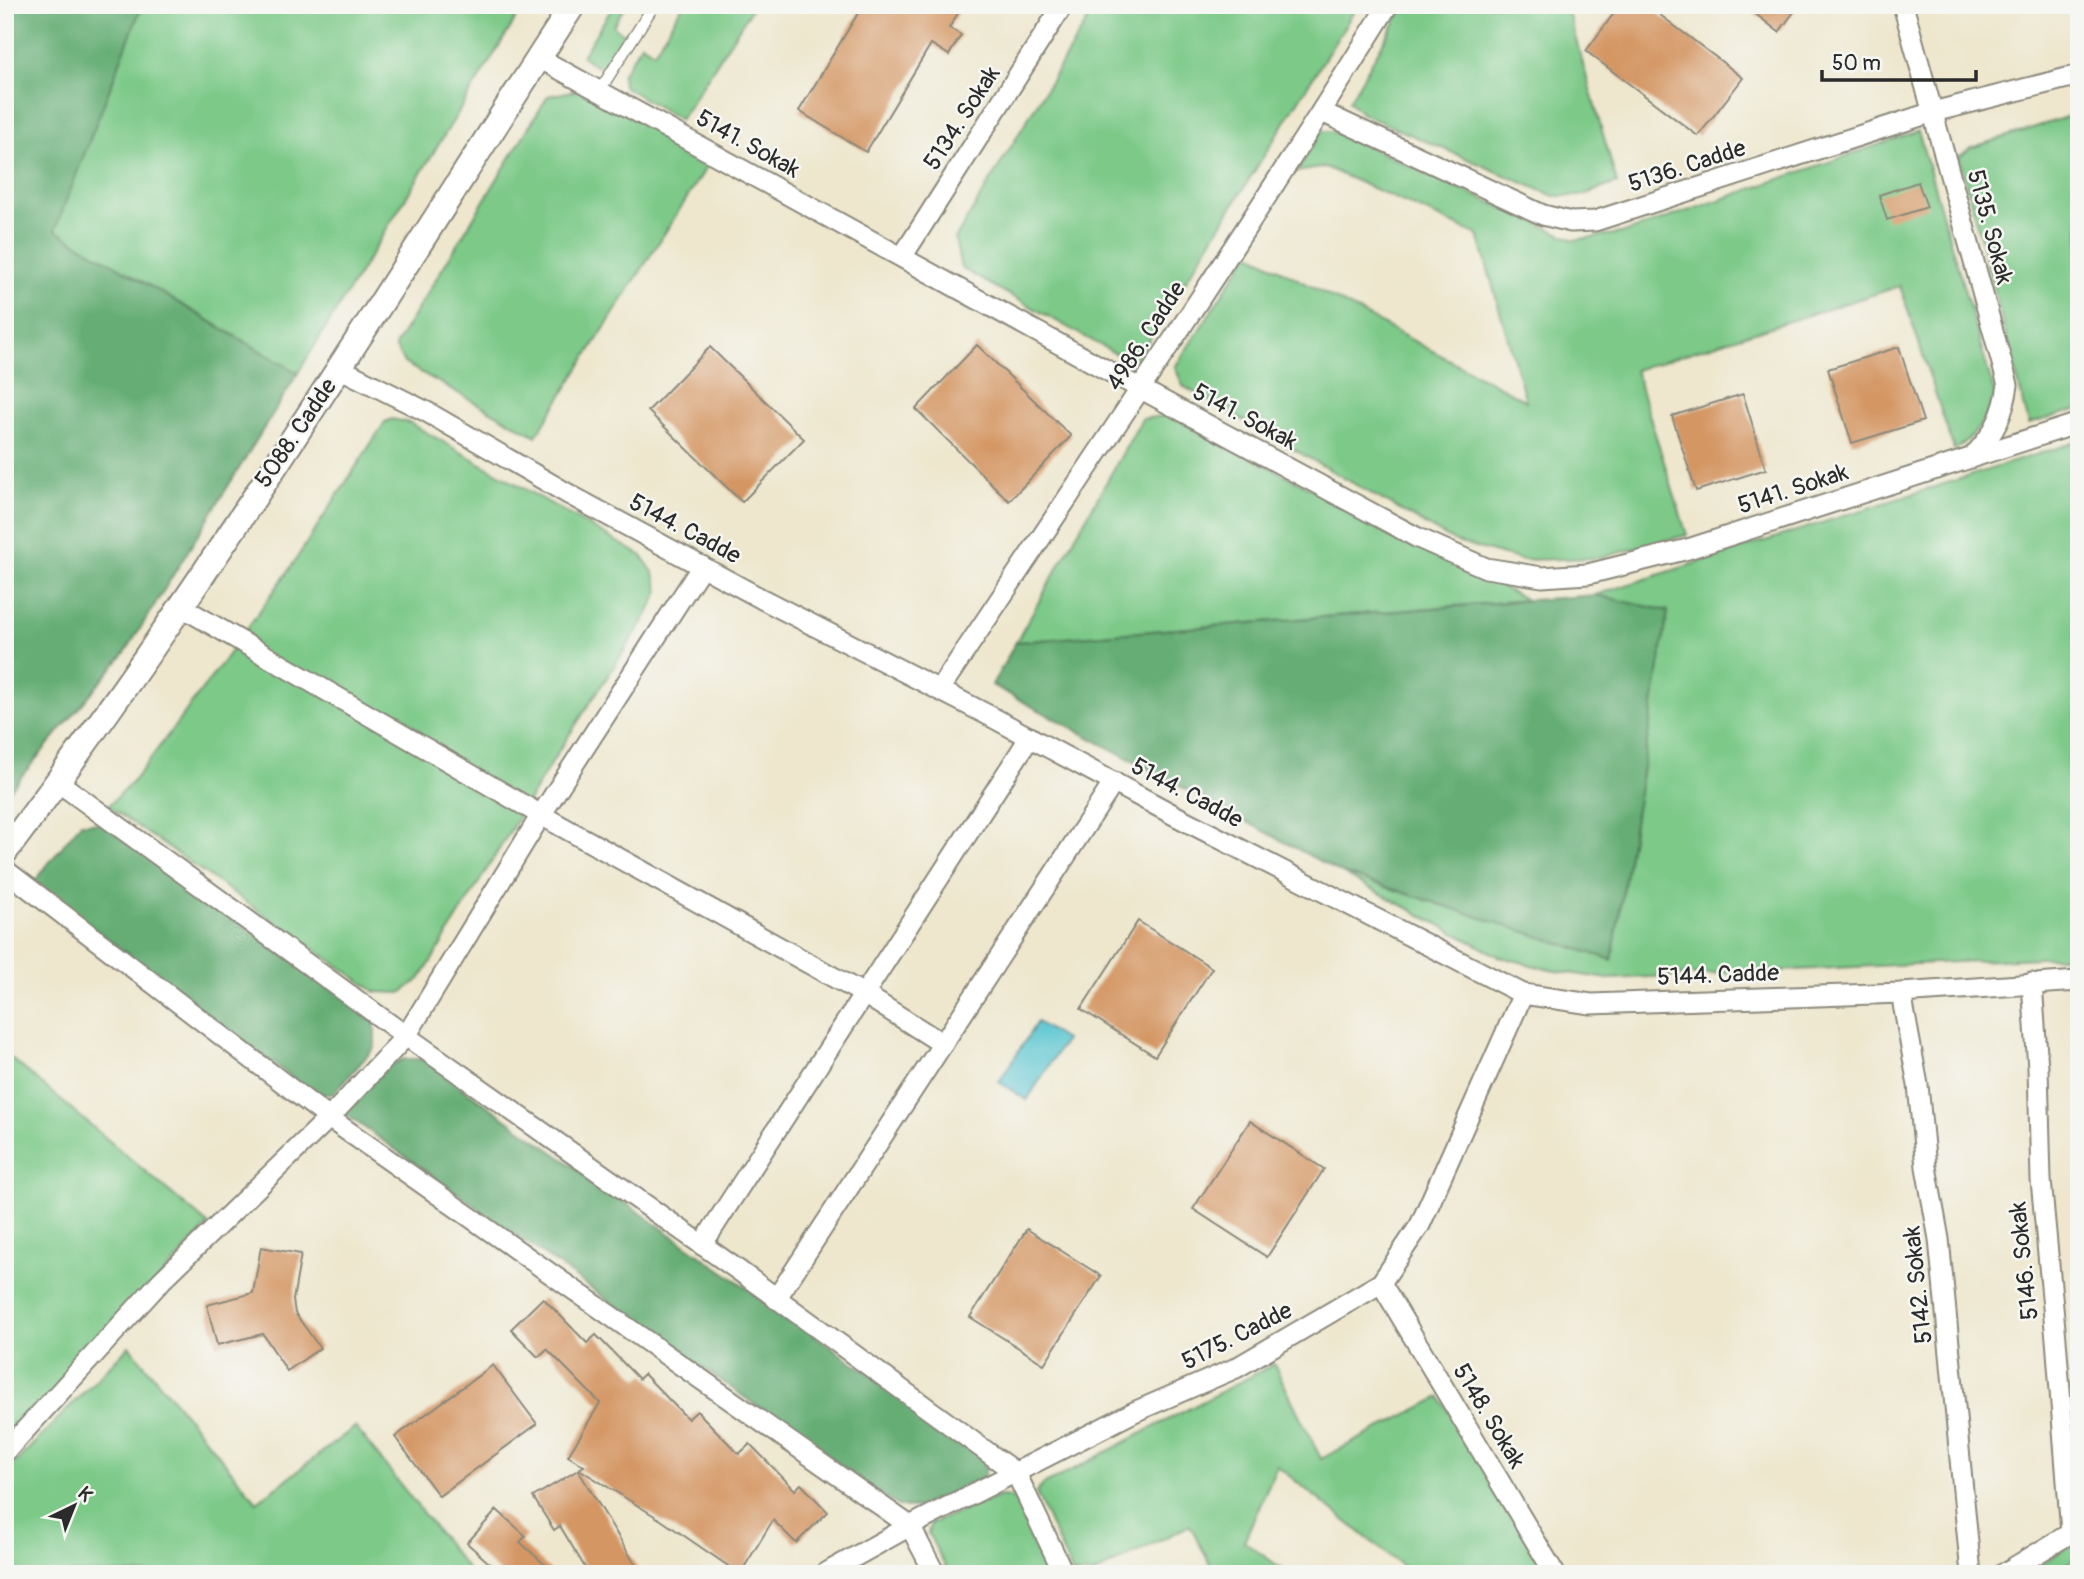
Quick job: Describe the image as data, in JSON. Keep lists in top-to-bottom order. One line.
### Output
{"streets":{"street":["5134. Sokak","5141. Sokak","5136. Cadde","5135. Sokak","4986. Cadde","5088. Cadde","5144. Cadde","5146. Sokak","5142. Sokak","5175. Cadde","5148. Sokak"]},"crossings":[["5134. Sokak","5141. Sokak"],["5141. Sokak","5135. Sokak"],["5141. Sokak","4986. Cadde"],["5141. Sokak","5088. Cadde"],["5136. Cadde","5135. Sokak"],["5136. Cadde","4986. Cadde"],["4986. Cadde","5144. Cadde"],["5088. Cadde","5144. Cadde"],["5144. Cadde","5146. Sokak"],["5144. Cadde","5142. Sokak"],["5144. Cadde","5175. Cadde"],["5175. Cadde","5148. Sokak"]],"scale_bar":"50 m","north":"top right"}
